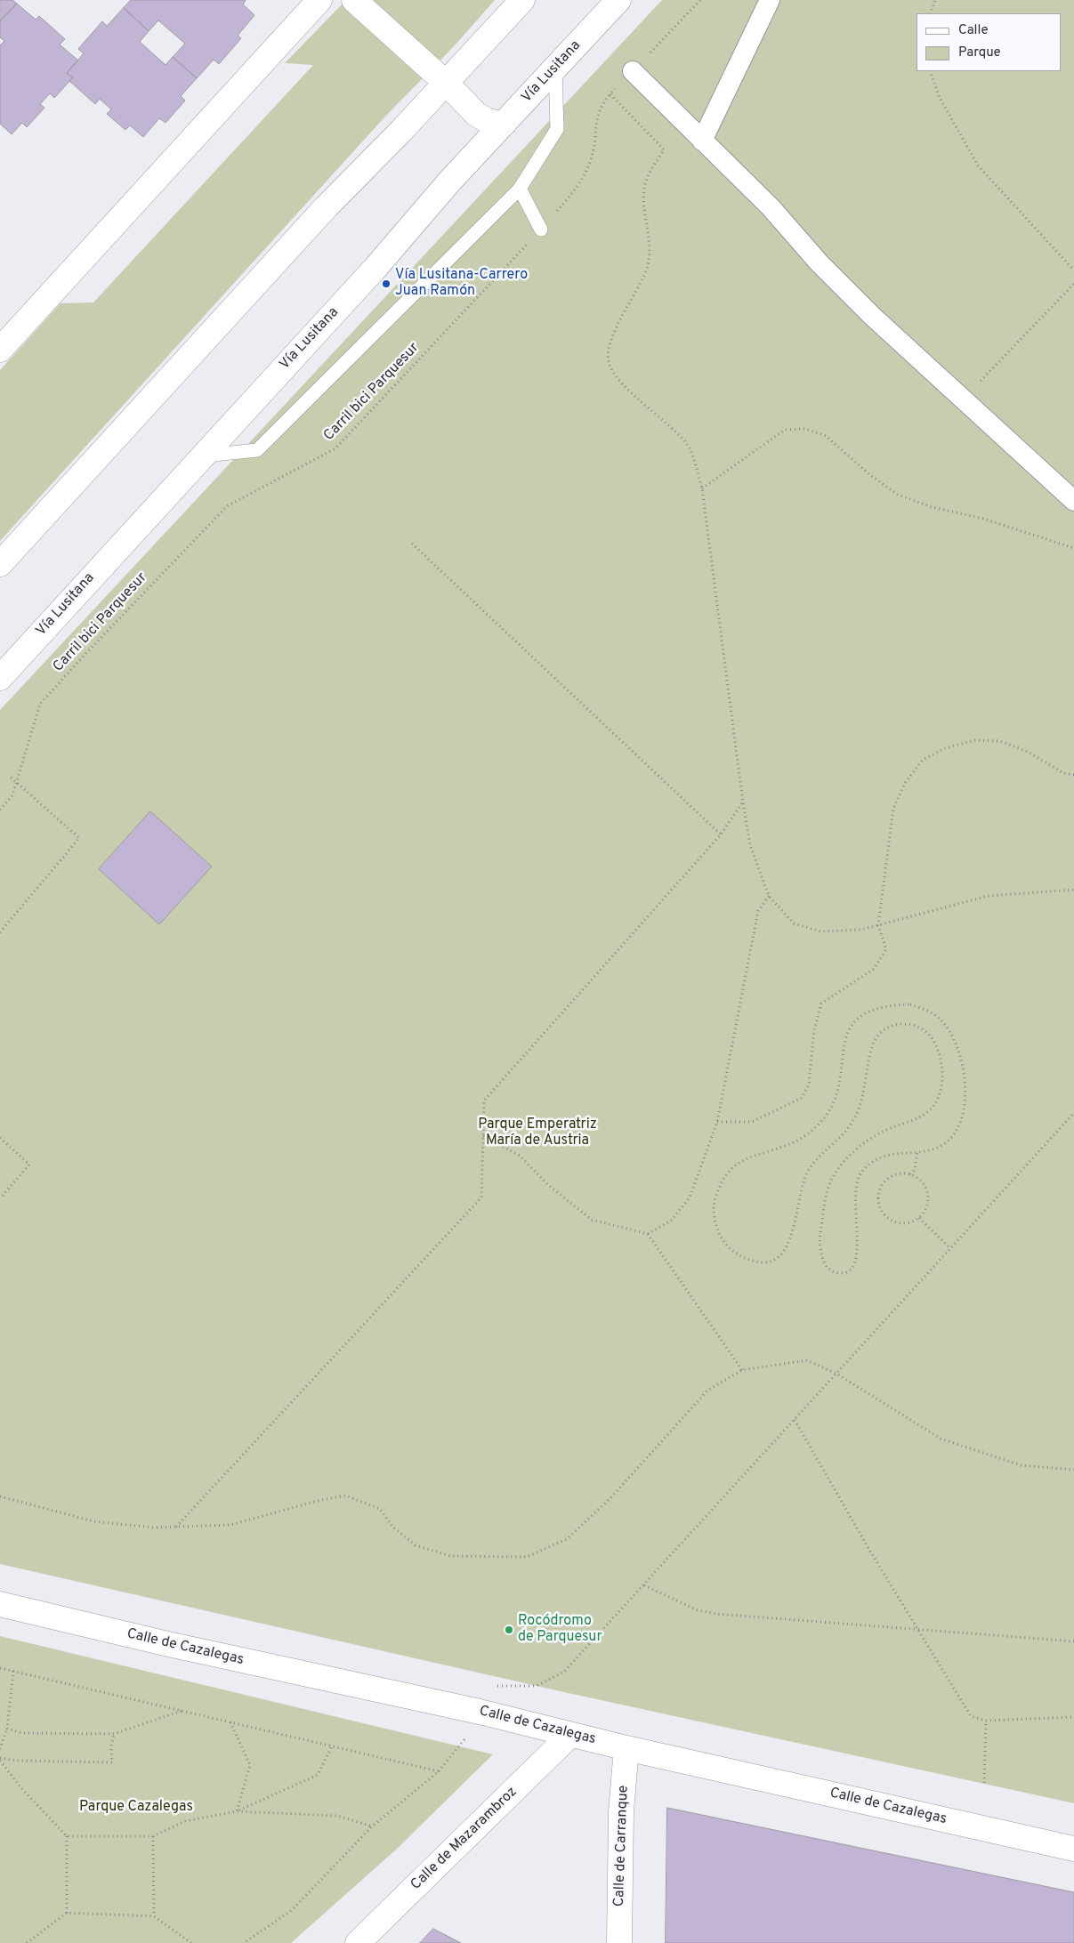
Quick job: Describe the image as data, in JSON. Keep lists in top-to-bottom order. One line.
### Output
{"streets":{"street":["Vía Lusitana","Calle de Cazalegas","Calle de Mazarambroz","Calle de Carranque"],"path":["Carril bici Parquesur"]},"crossings":[["Calle de Cazalegas","Calle de Mazarambroz"],["Calle de Cazalegas","Calle de Carranque"]],"parks":["Parque Emperatriz María de Austria","Parque Cazalegas"],"places":["Vía Lusitana-Carrero Juan Ramón","Rocódromo de Parquesur"],"legend":["Calle","Parque"]}
